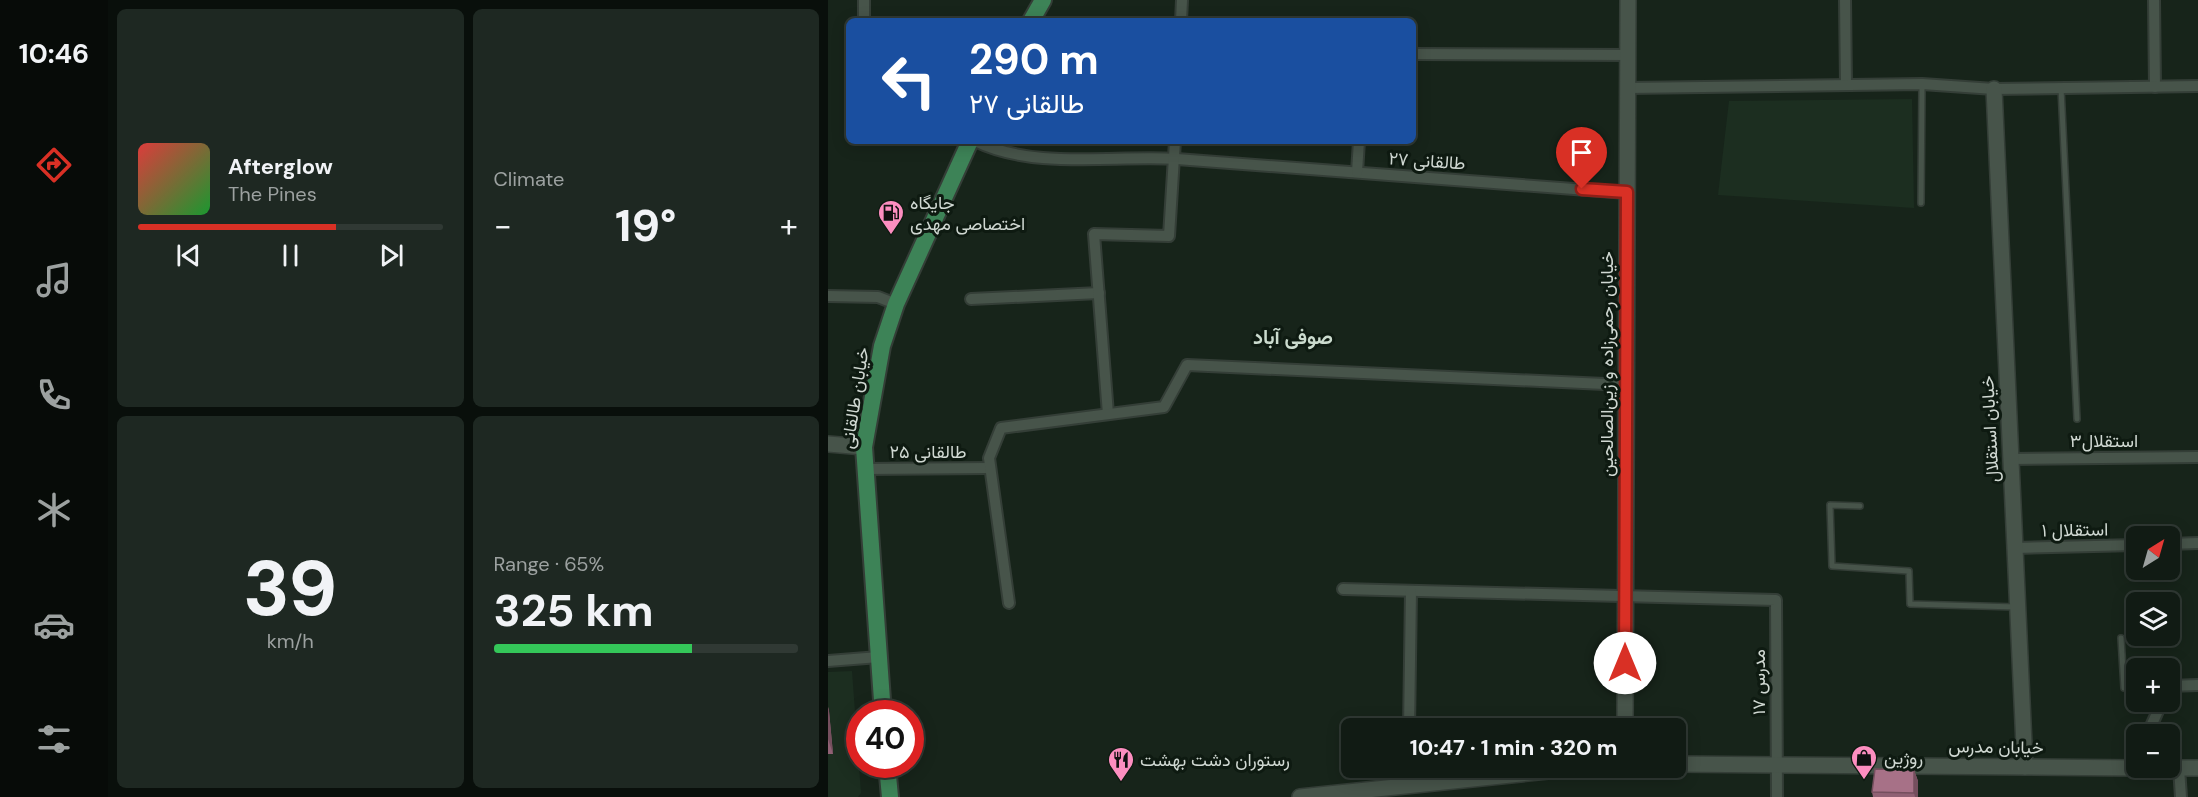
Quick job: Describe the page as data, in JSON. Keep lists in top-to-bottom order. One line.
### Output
{"streets":{"main road":["خیابان طالقانی"],"street":["طالقانی ۲۷","خیابان رحمی‌زاده و زین‌الصالحین","خیابان استقلال","استقلال۳","طالقانی ۲۵","استقلال ۱","مدرس ۱۷","خیابان مدرس"]},"crossings":[["طالقانی ۲۷","خیابان رحمی‌زاده و زین‌الصالحین"],["خیابان رحمی‌زاده و زین‌الصالحین","مدرس ۱۷"],["خیابان طالقانی","طالقانی ۲۵"],["خیابان استقلال","استقلال۳"],["خیابان استقلال","استقلال ۱"],["خیابان استقلال","خیابان مدرس"],["مدرس ۱۷","خیابان مدرس"]],"districts":["صوفی آباد"],"places":{"fuel station":["جایگاه اختصاصی مهدی"],"shop":["روژین"],"restaurant":["رستوران دشت بهشت"]},"north":"top right","page":{"tabs":"10:46","tile":["Climate",["39","km/h"],["Range · 65%","325 km"]],"turn":["290 m","طالقانی ۲۷"],"song":["Afterglow","The Pines"],"heat":["−","19°","+"],"map_buttons":["+","−"],"limit":"40","trip":"10:47 · 1 min · 320 m"}}
